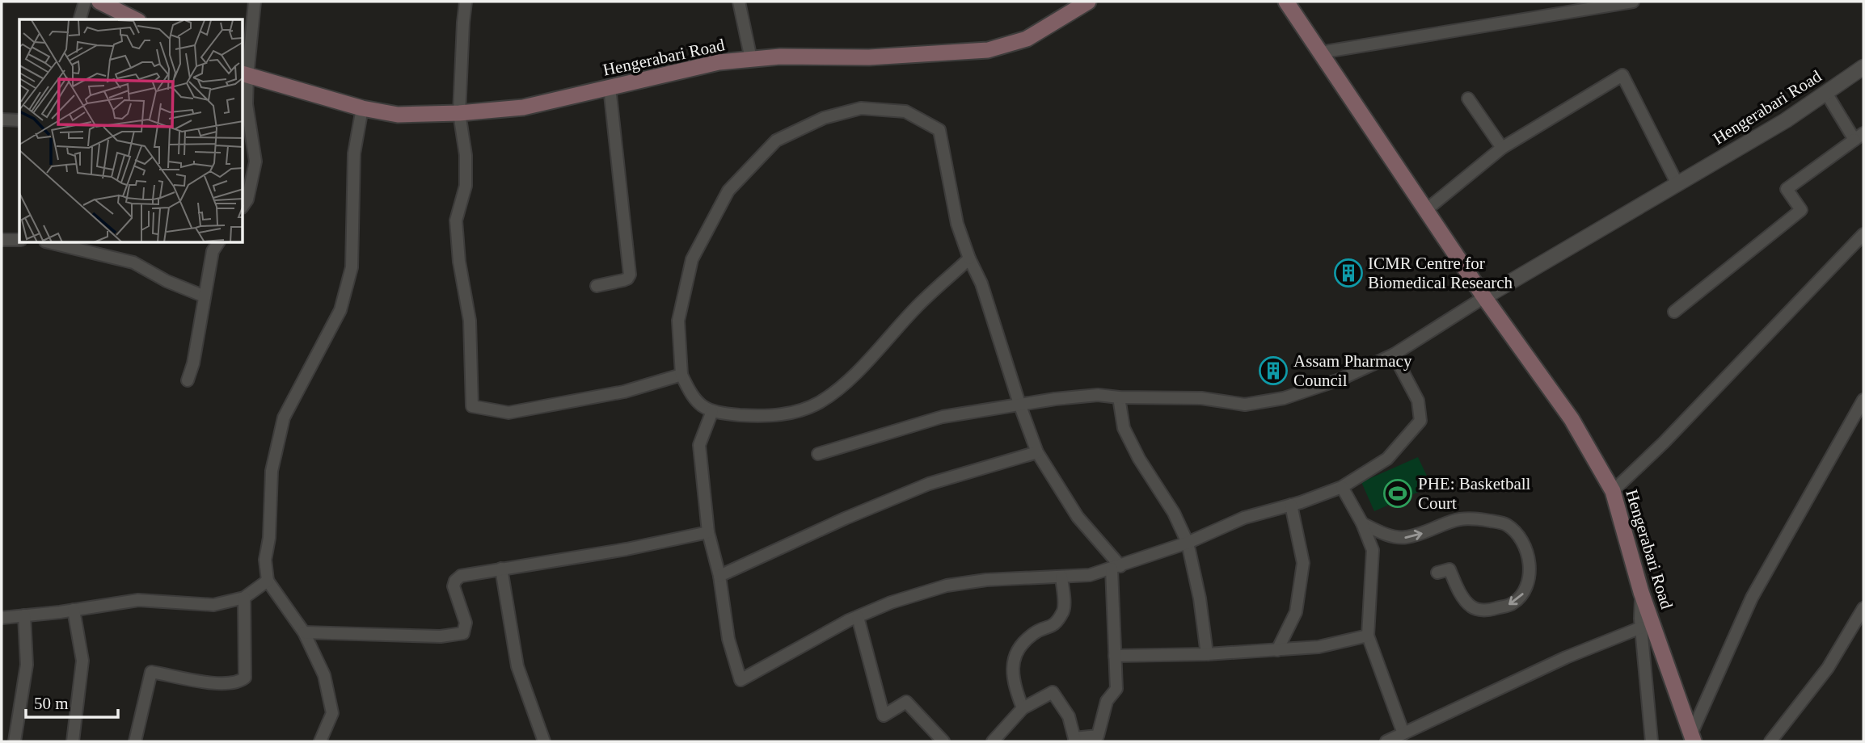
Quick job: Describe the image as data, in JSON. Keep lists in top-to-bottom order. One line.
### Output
{"streets":{"main road":["Hengerabari Road"]},"places":{"building":["ICMR Centre for Biomedical Research","Assam Pharmacy Council"],"sports":["PHE: Basketball Court"]},"scale_bar":"50 m"}
